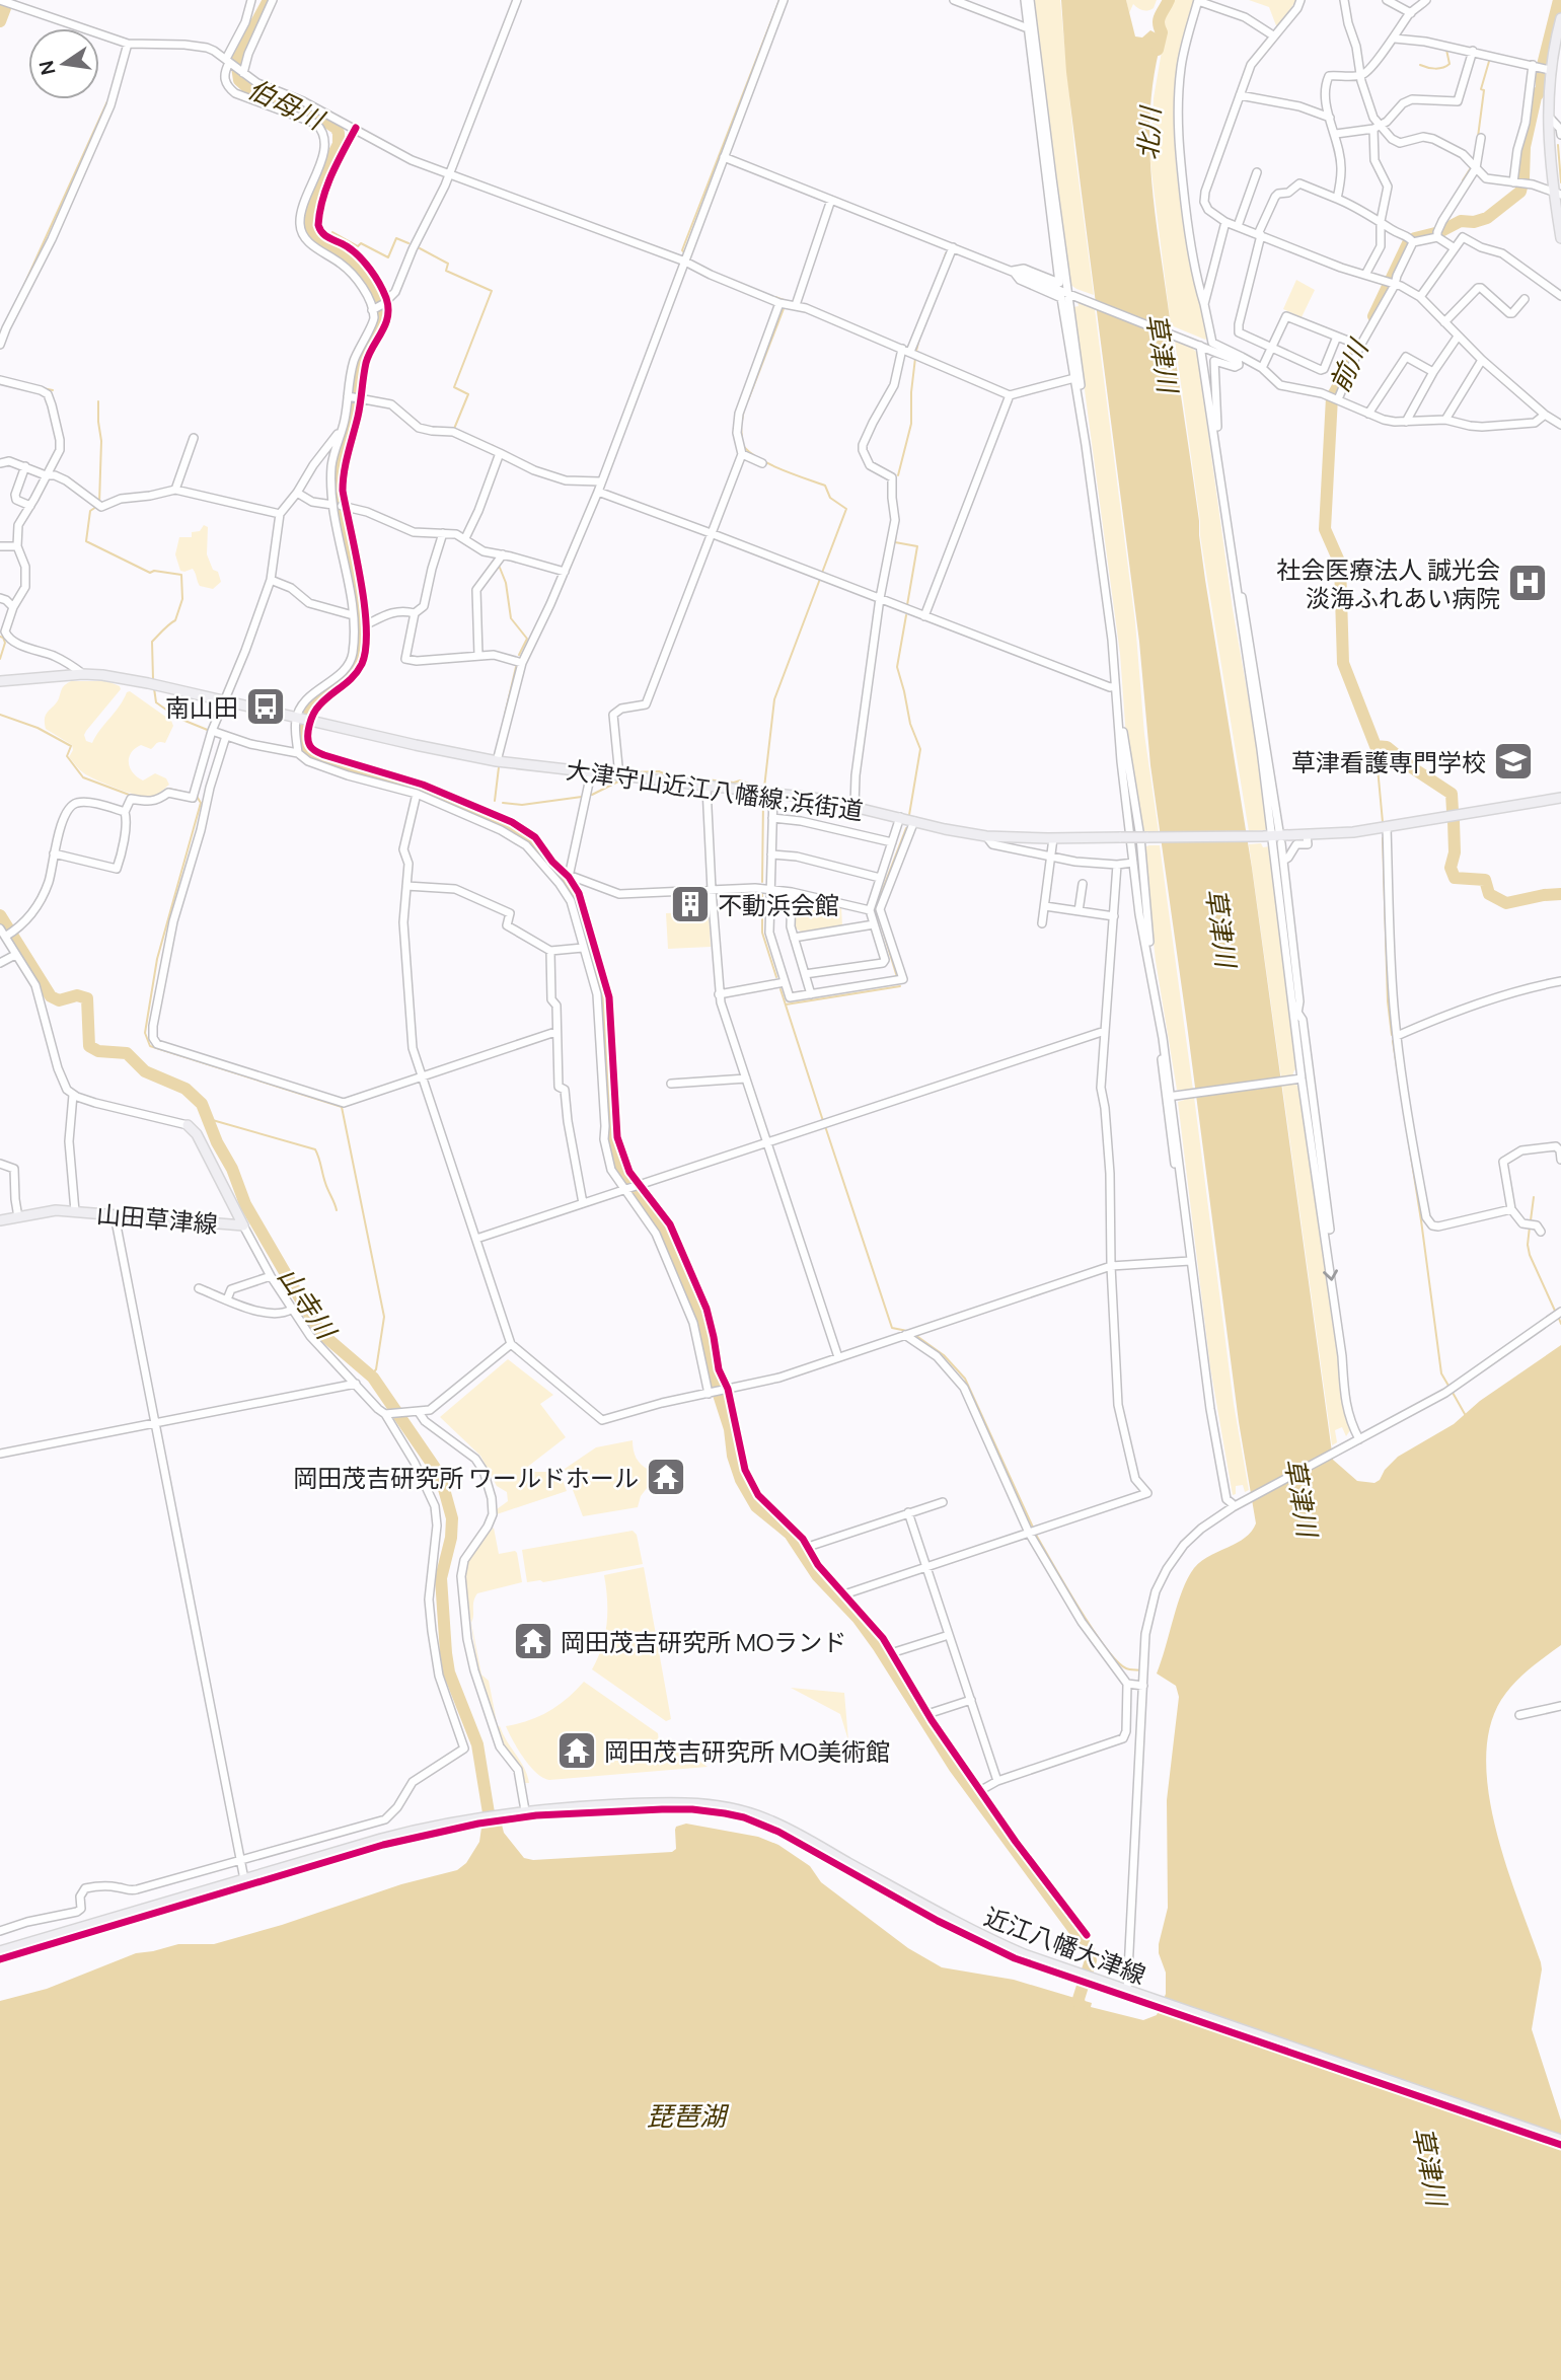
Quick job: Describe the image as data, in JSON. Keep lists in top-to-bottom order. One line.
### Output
{"streets":{"main road":["大津守山近江八幡線;浜街道","山田草津線","近江八幡大津線"]},"water":["伯母川","北川","草津川","前川","山寺川","琵琶湖"],"places":{"hospital":["社会医療法人 誠光会 淡海ふれあい病院"],"bus stop":["南山田"],"school or university":["草津看護専門学校"],"building":["不動浜会館"],"temple":["岡田茂吉研究所 ワールドホール","岡田茂吉研究所 MOランド","岡田茂吉研究所 MO美術館"]},"north":"left"}
